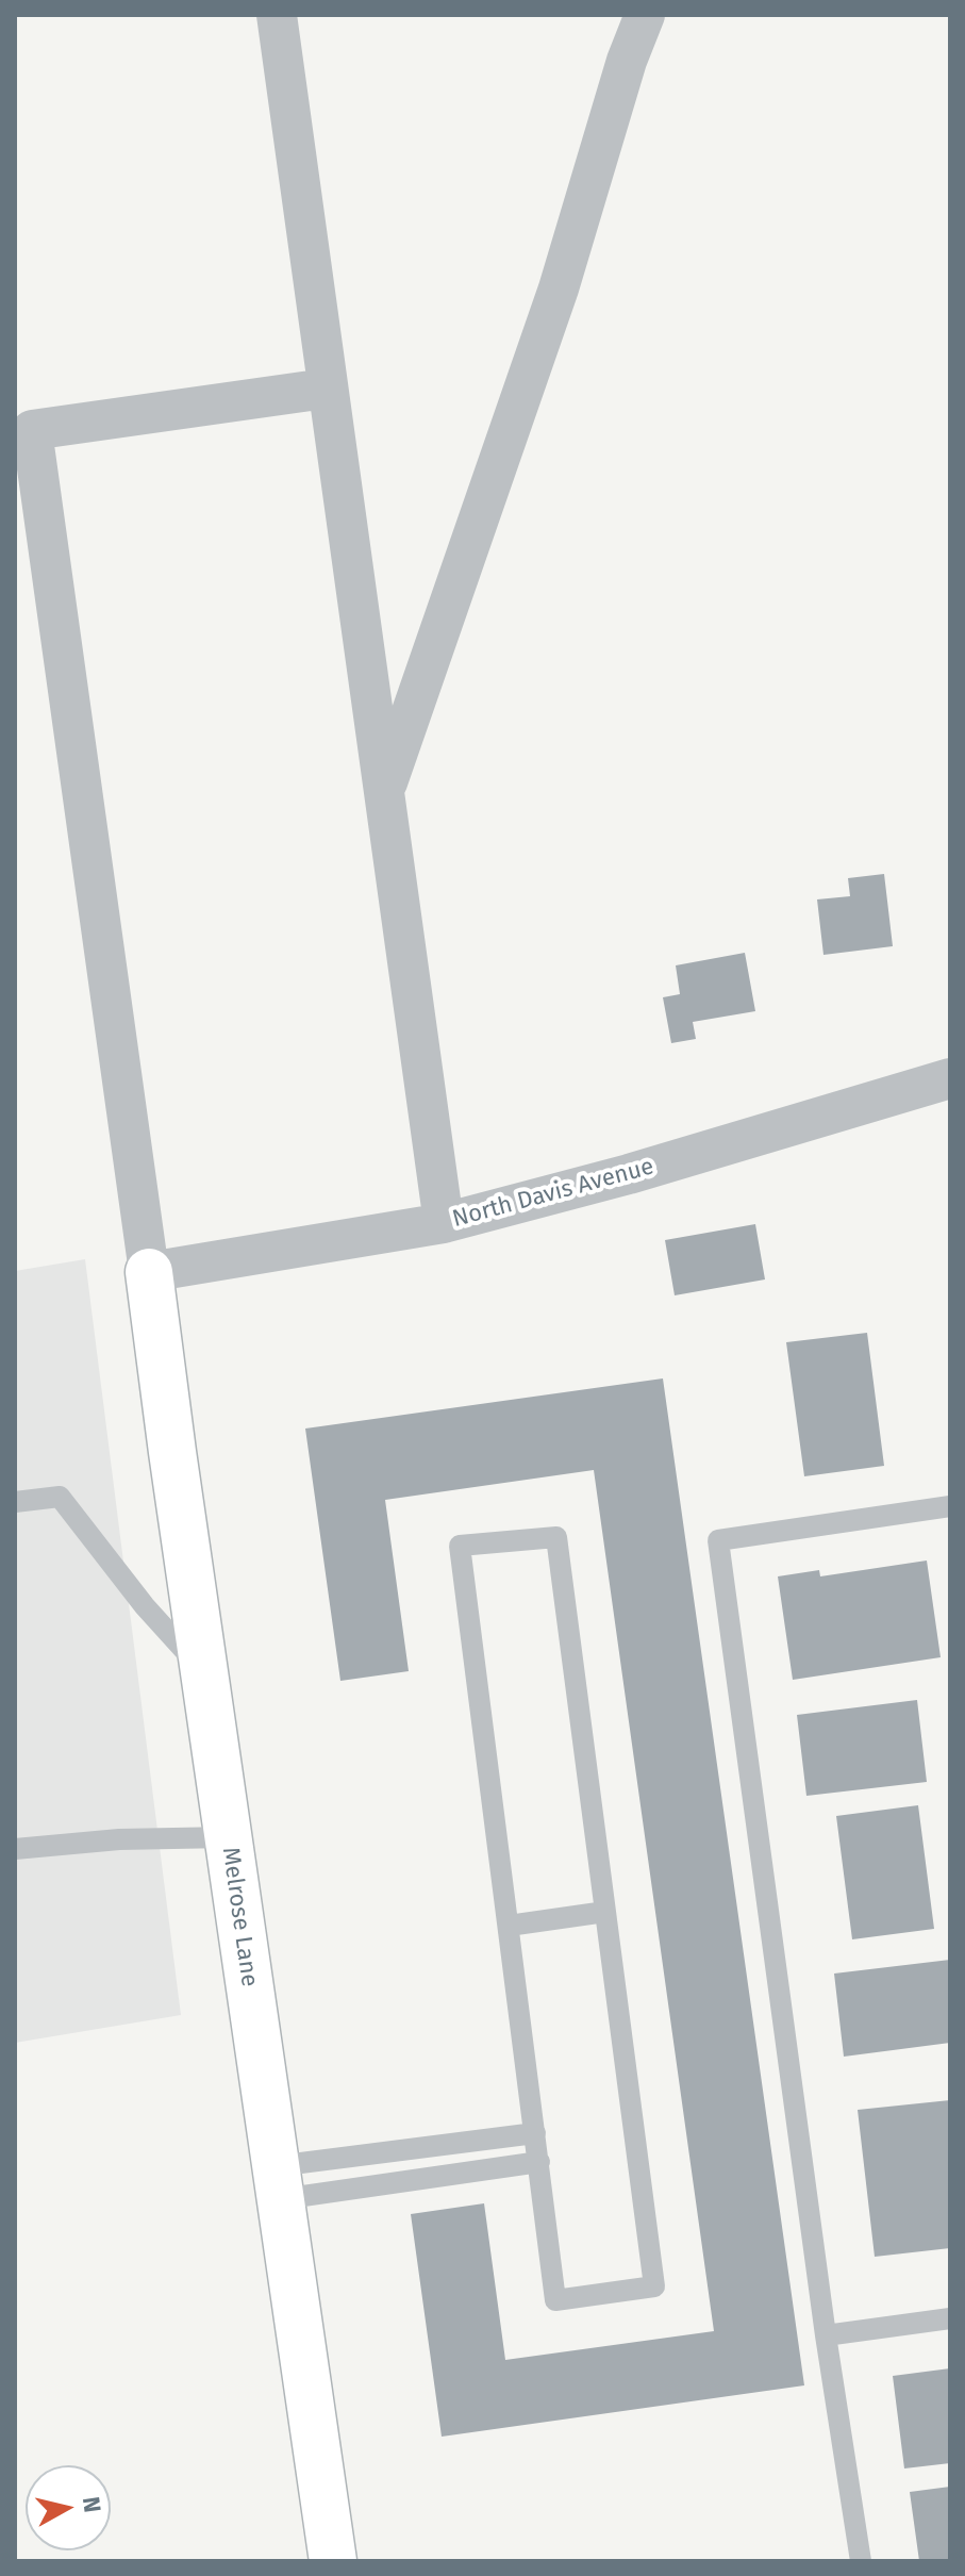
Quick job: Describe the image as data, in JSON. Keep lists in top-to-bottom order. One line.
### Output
{"streets":{"street":["North Davis Avenue","Melrose Lane"]},"crossings":[["North Davis Avenue","Melrose Lane"]],"north":"right"}
